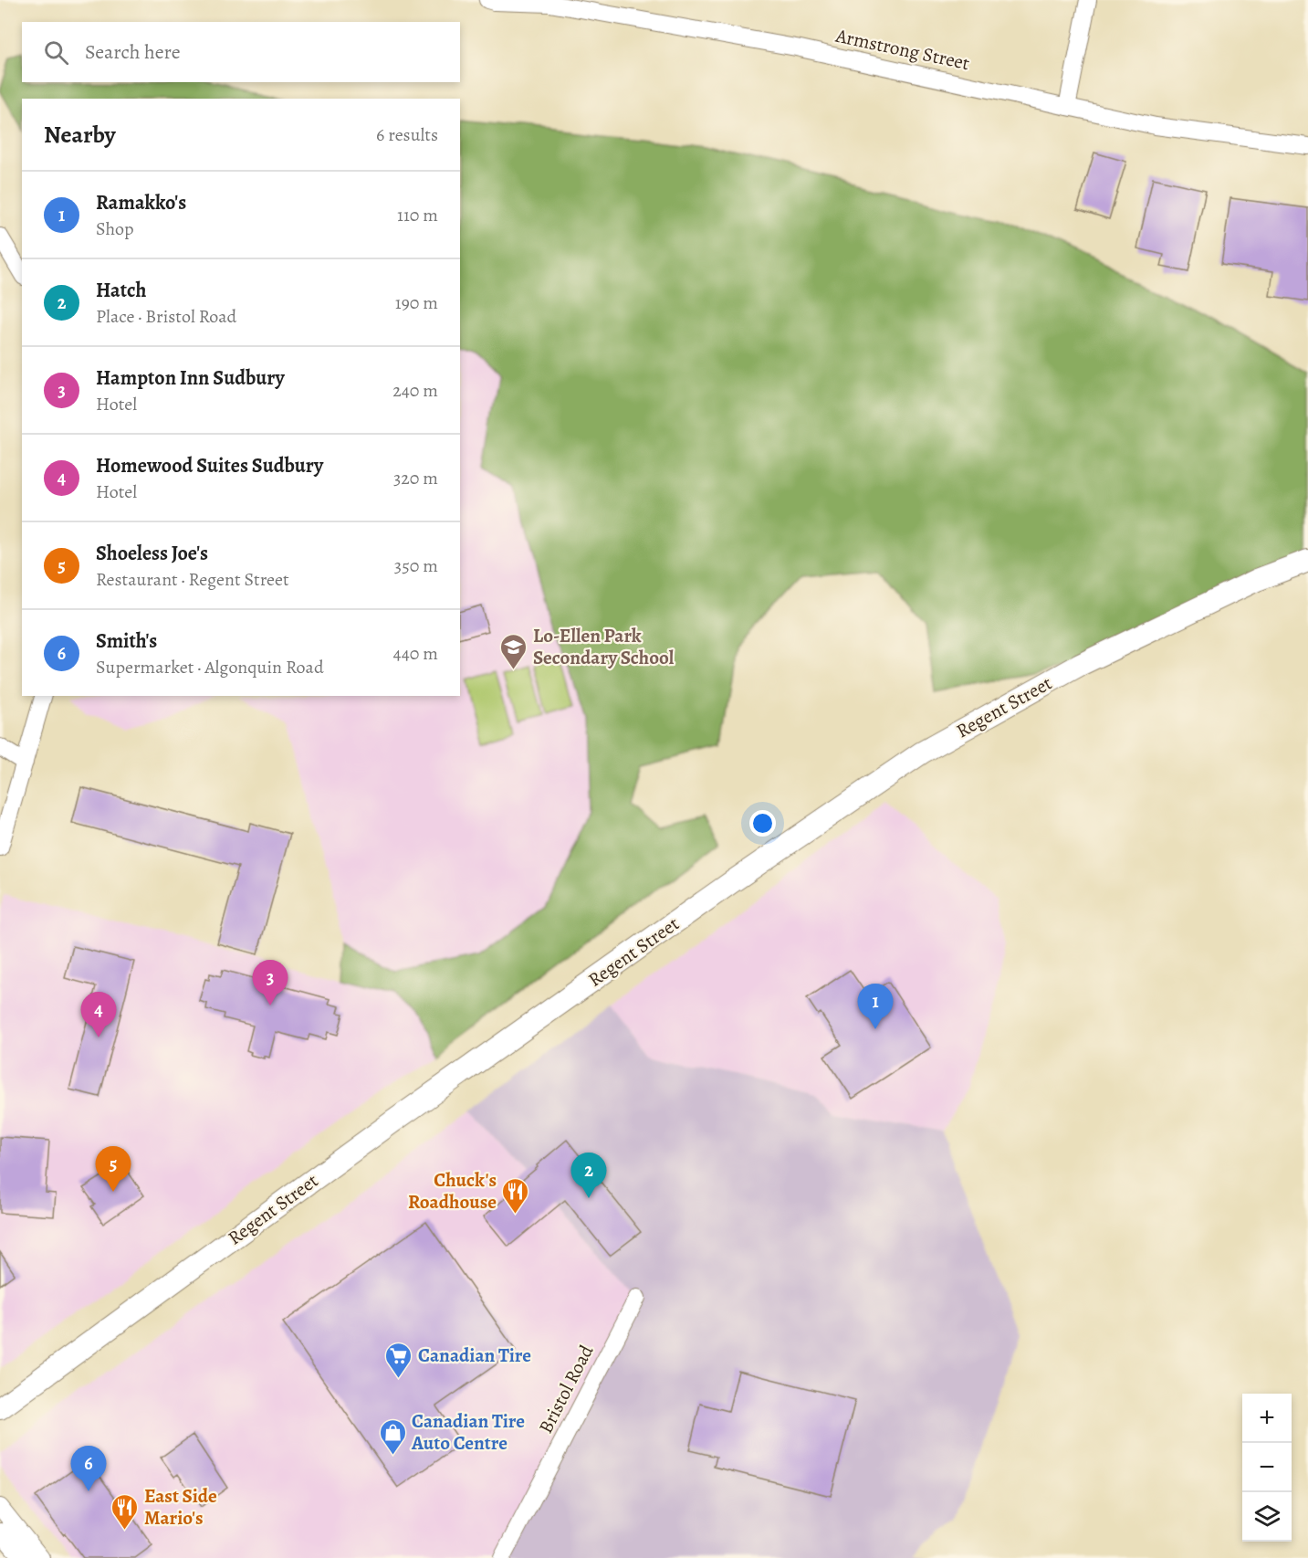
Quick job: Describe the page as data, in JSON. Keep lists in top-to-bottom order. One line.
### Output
{"streets":{"main road":["Regent Street"],"street":["Armstrong Street","Bristol Road"]},"places":{"school or university":["Lo-Ellen Park Secondary School"],"restaurant":["Chuck's Roadhouse","East Side Mario's"],"supermarket":["Canadian Tire"],"shop":["Canadian Tire Auto Centre"]},"page":{"search":"Search here","heading":["Nearby","6 results"],"list":[{"mark":"1","name":"Ramakko's","note":"Shop","value":"110 m"},{"mark":"2","name":"Hatch","note":"Place · Bristol Road","value":"190 m"},{"mark":"3","name":"Hampton Inn Sudbury","note":"Hotel","value":"240 m"},{"mark":"4","name":"Homewood Suites Sudbury","note":"Hotel","value":"320 m"},{"mark":"5","name":"Shoeless Joe's","note":"Restaurant · Regent Street","value":"350 m"},{"mark":"6","name":"Smith's","note":"Supermarket · Algonquin Road","value":"440 m"}],"pins":["3","1","4","5","2","6"],"map_buttons":["+","−"]}}
